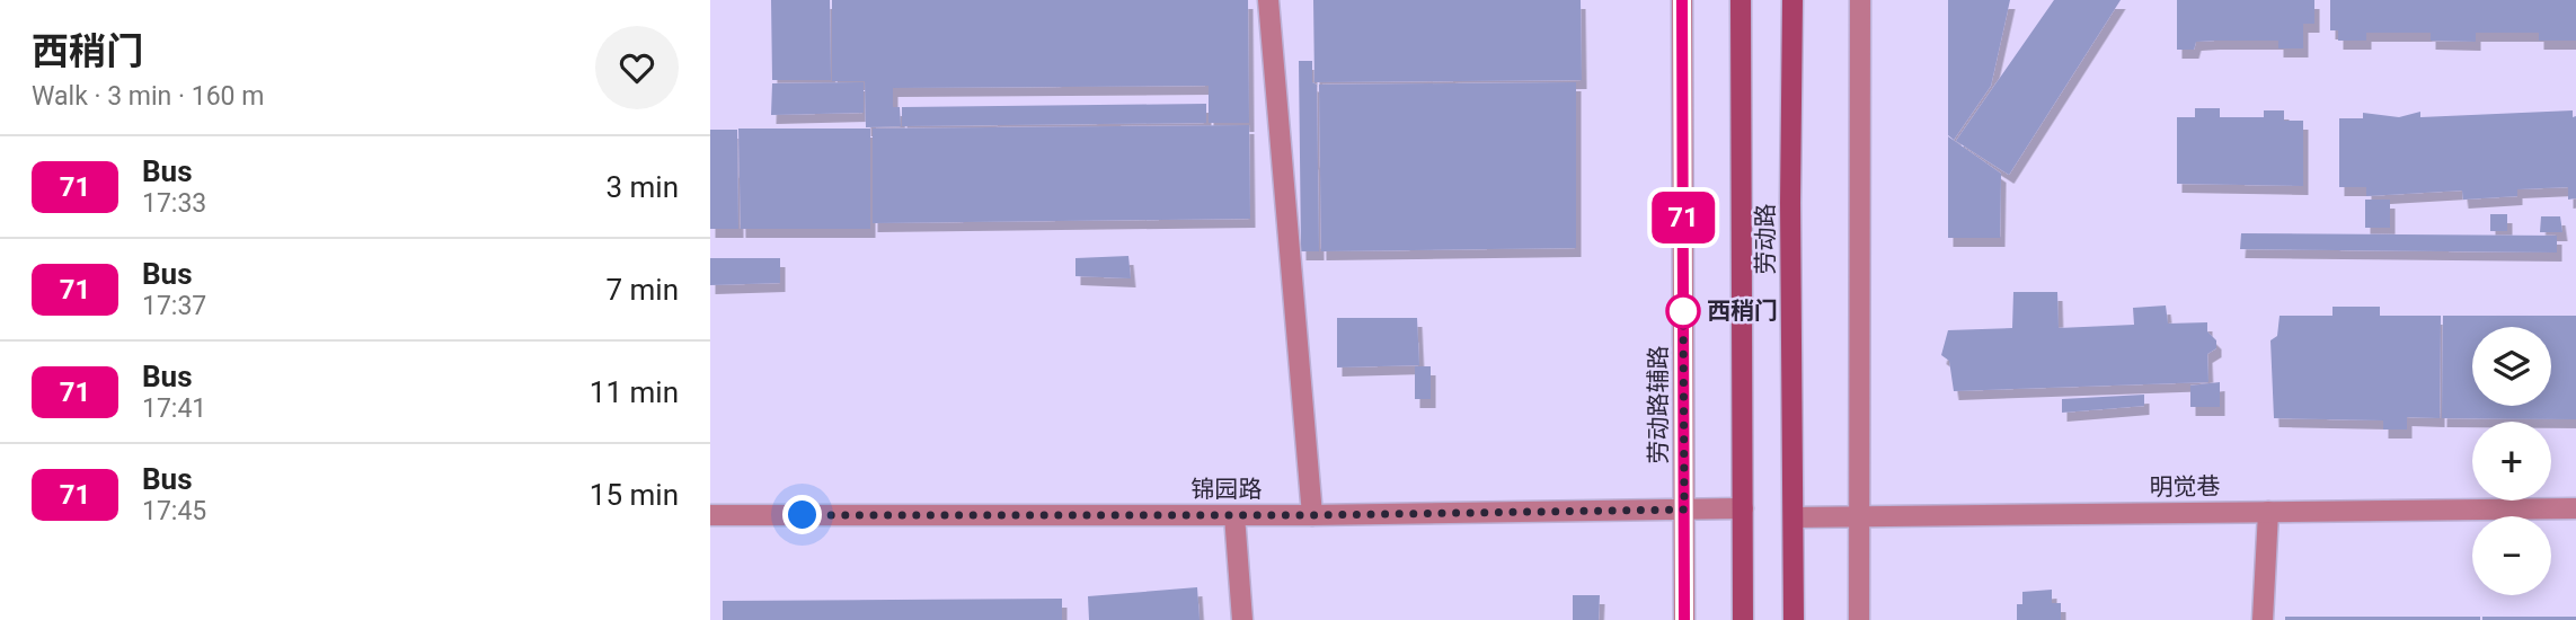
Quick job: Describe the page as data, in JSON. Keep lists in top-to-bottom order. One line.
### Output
{"streets":{"main road":["劳动路"],"street":["劳动路辅路","明觉巷","锦园路"]},"crossings":[["劳动路","明觉巷"],["劳动路","锦园路"],["劳动路辅路","锦园路"]],"places":["西稍门"],"lines":["bus line 71"],"page":{"heading":["西稍门","Walk · 3 min · 160 m"],"on_map":"71","list":[{"mark":"71","name":"Bus","note":"17:33","value":"3 min"},{"mark":"71","name":"Bus","note":"17:37","value":"7 min"},{"mark":"71","name":"Bus","note":"17:41","value":"11 min"},{"mark":"71","name":"Bus","note":"17:45","value":"15 min"}],"map_buttons":["+","−"]}}
